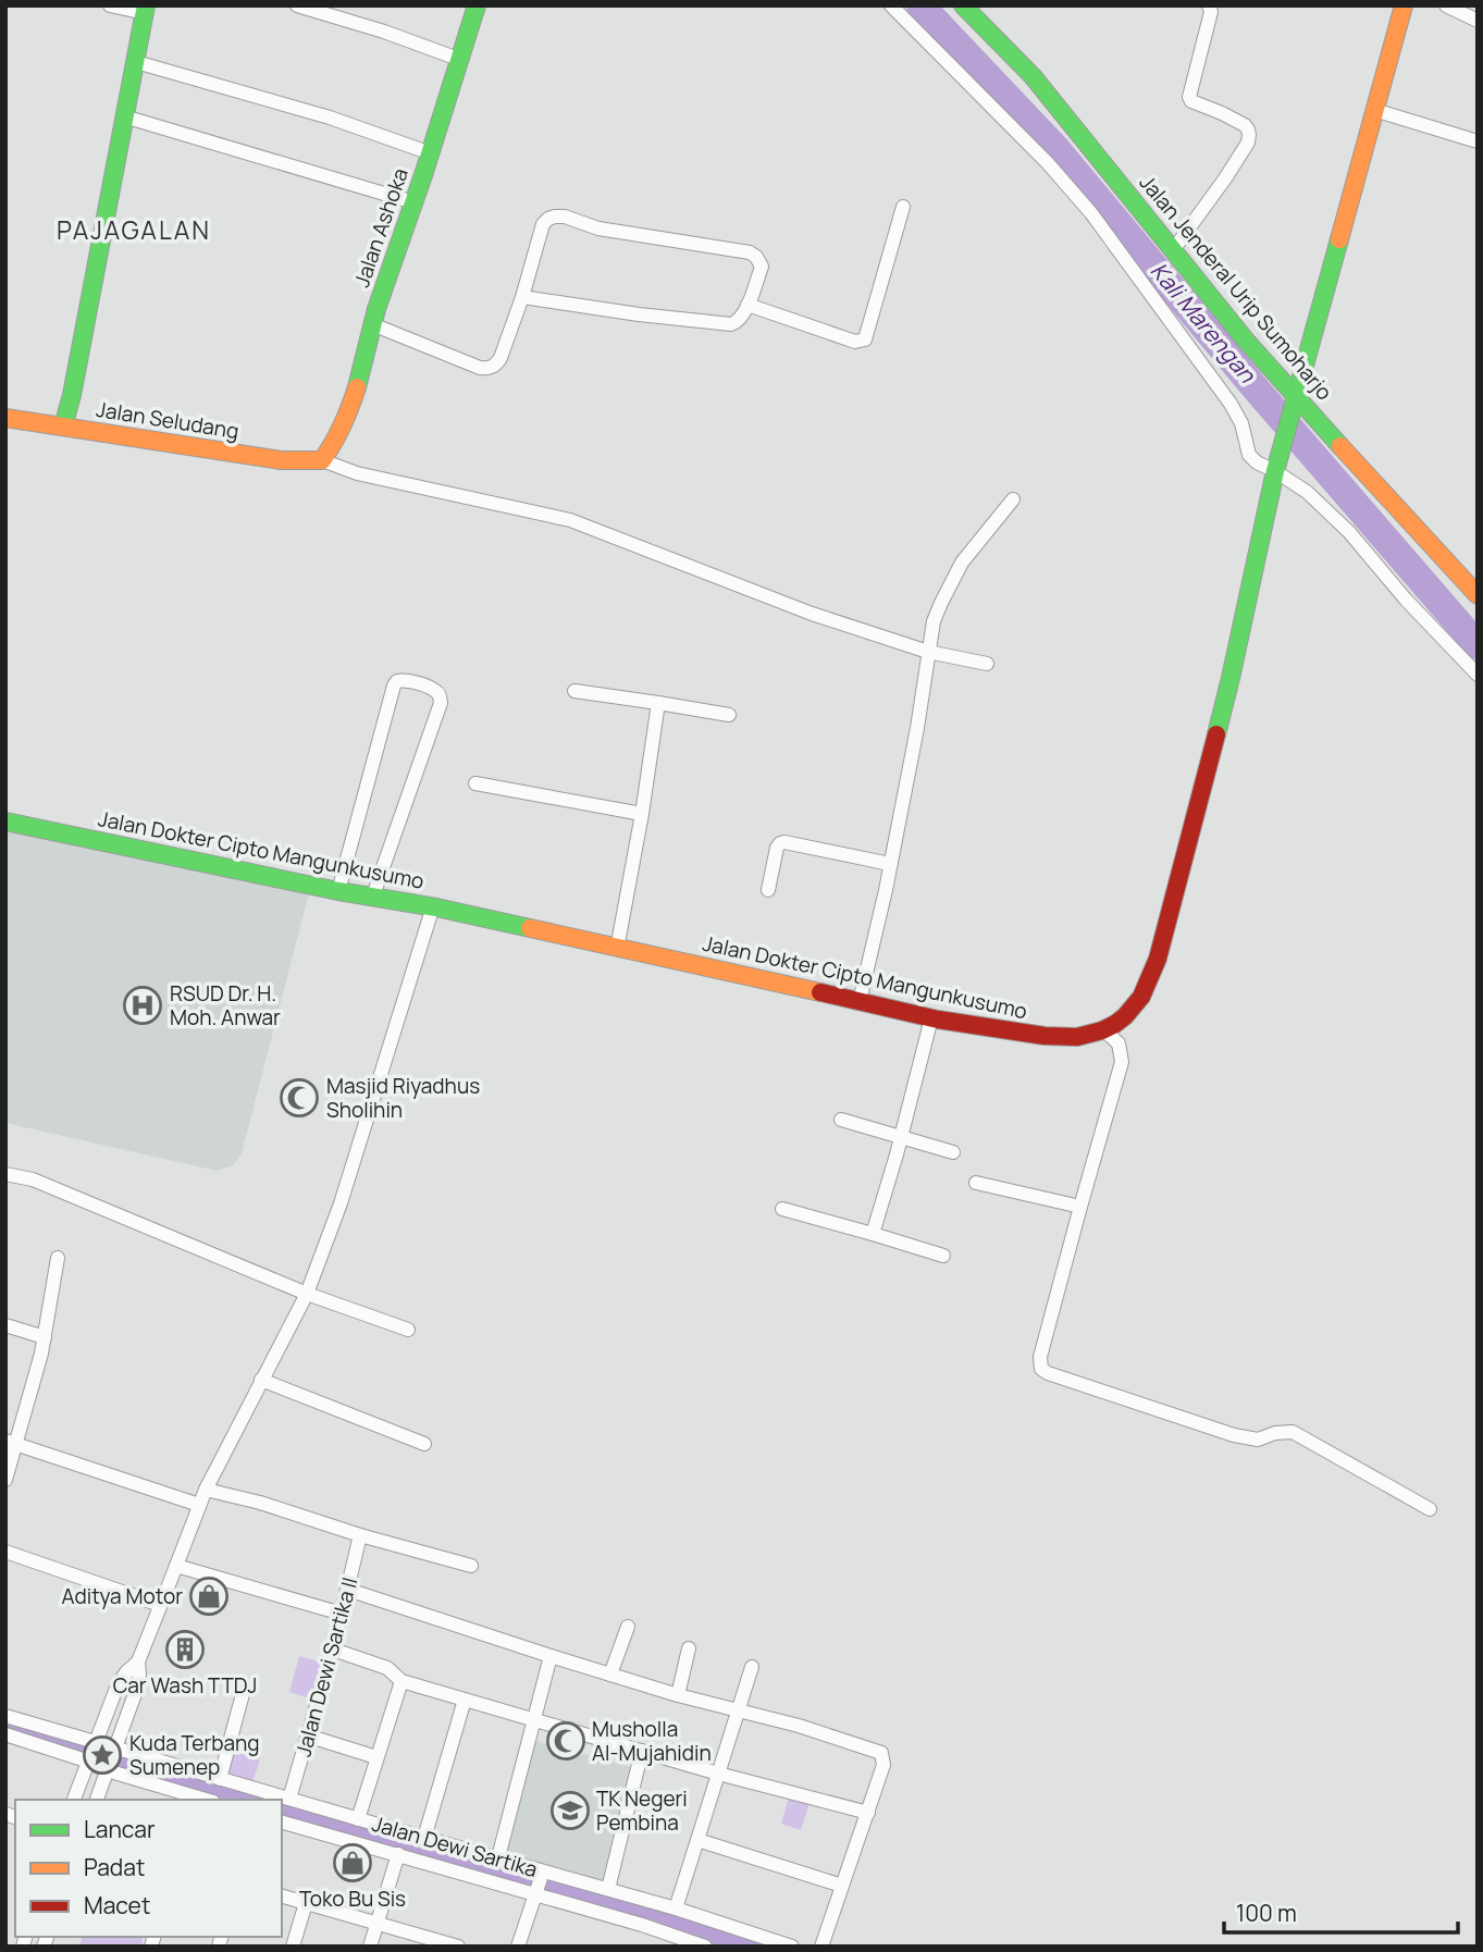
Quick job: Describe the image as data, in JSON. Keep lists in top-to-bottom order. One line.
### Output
{"streets":{"main road":["Jalan Ashoka","Jalan Jenderal Urip Sumoharjo","Jalan Seludang","Jalan Dokter Cipto Mangunkusumo"],"street":["Jalan Dewi Sartika II","Jalan Dewi Sartika"]},"crossings":[["Jalan Ashoka","Jalan Seludang"],["Jalan Jenderal Urip Sumoharjo","Jalan Dokter Cipto Mangunkusumo"],["Jalan Dewi Sartika II","Jalan Dewi Sartika"]],"districts":["PAJAGALAN"],"water":["Kali Marengan"],"places":{"hospital":["RSUD Dr. H. Moh. Anwar"],"mosque":["Masjid Riyadhus Sholihin","Musholla Al-Mujahidin"],"shop":["Aditya Motor","Toko Bu Sis"],"building":["Car Wash TTDJ"],"place":["Kuda Terbang Sumenep"],"school or university":["TK Negeri Pembina"]},"legend":["Lancar","Padat","Macet"],"scale_bar":"100 m"}
